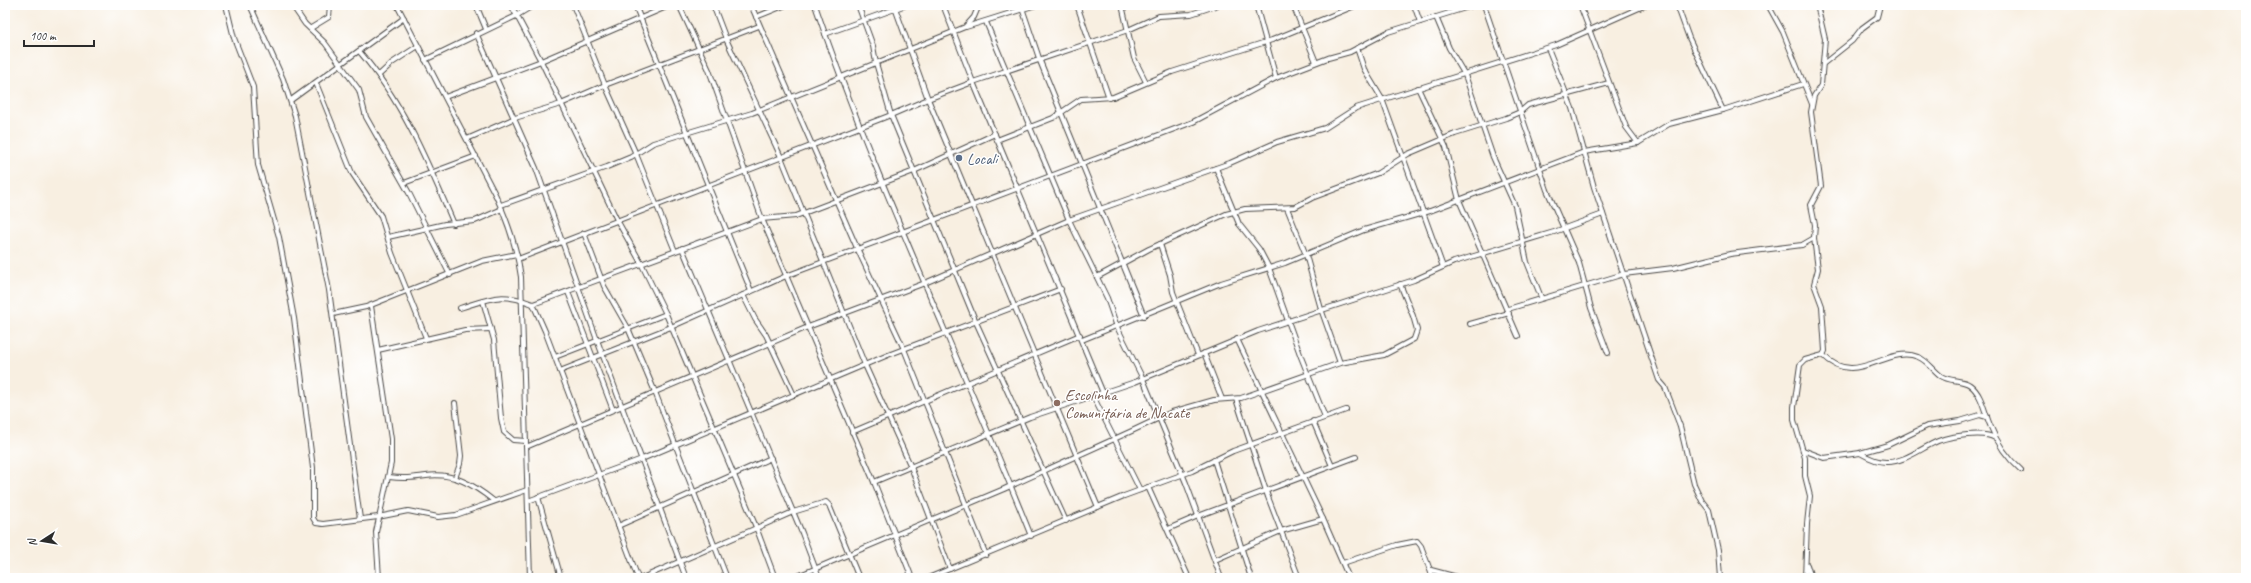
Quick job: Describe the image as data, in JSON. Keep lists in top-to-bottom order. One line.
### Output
{"places":["Locali","Escolinha Comunitária de Nacate"],"scale_bar":"100 m","north":"left"}
